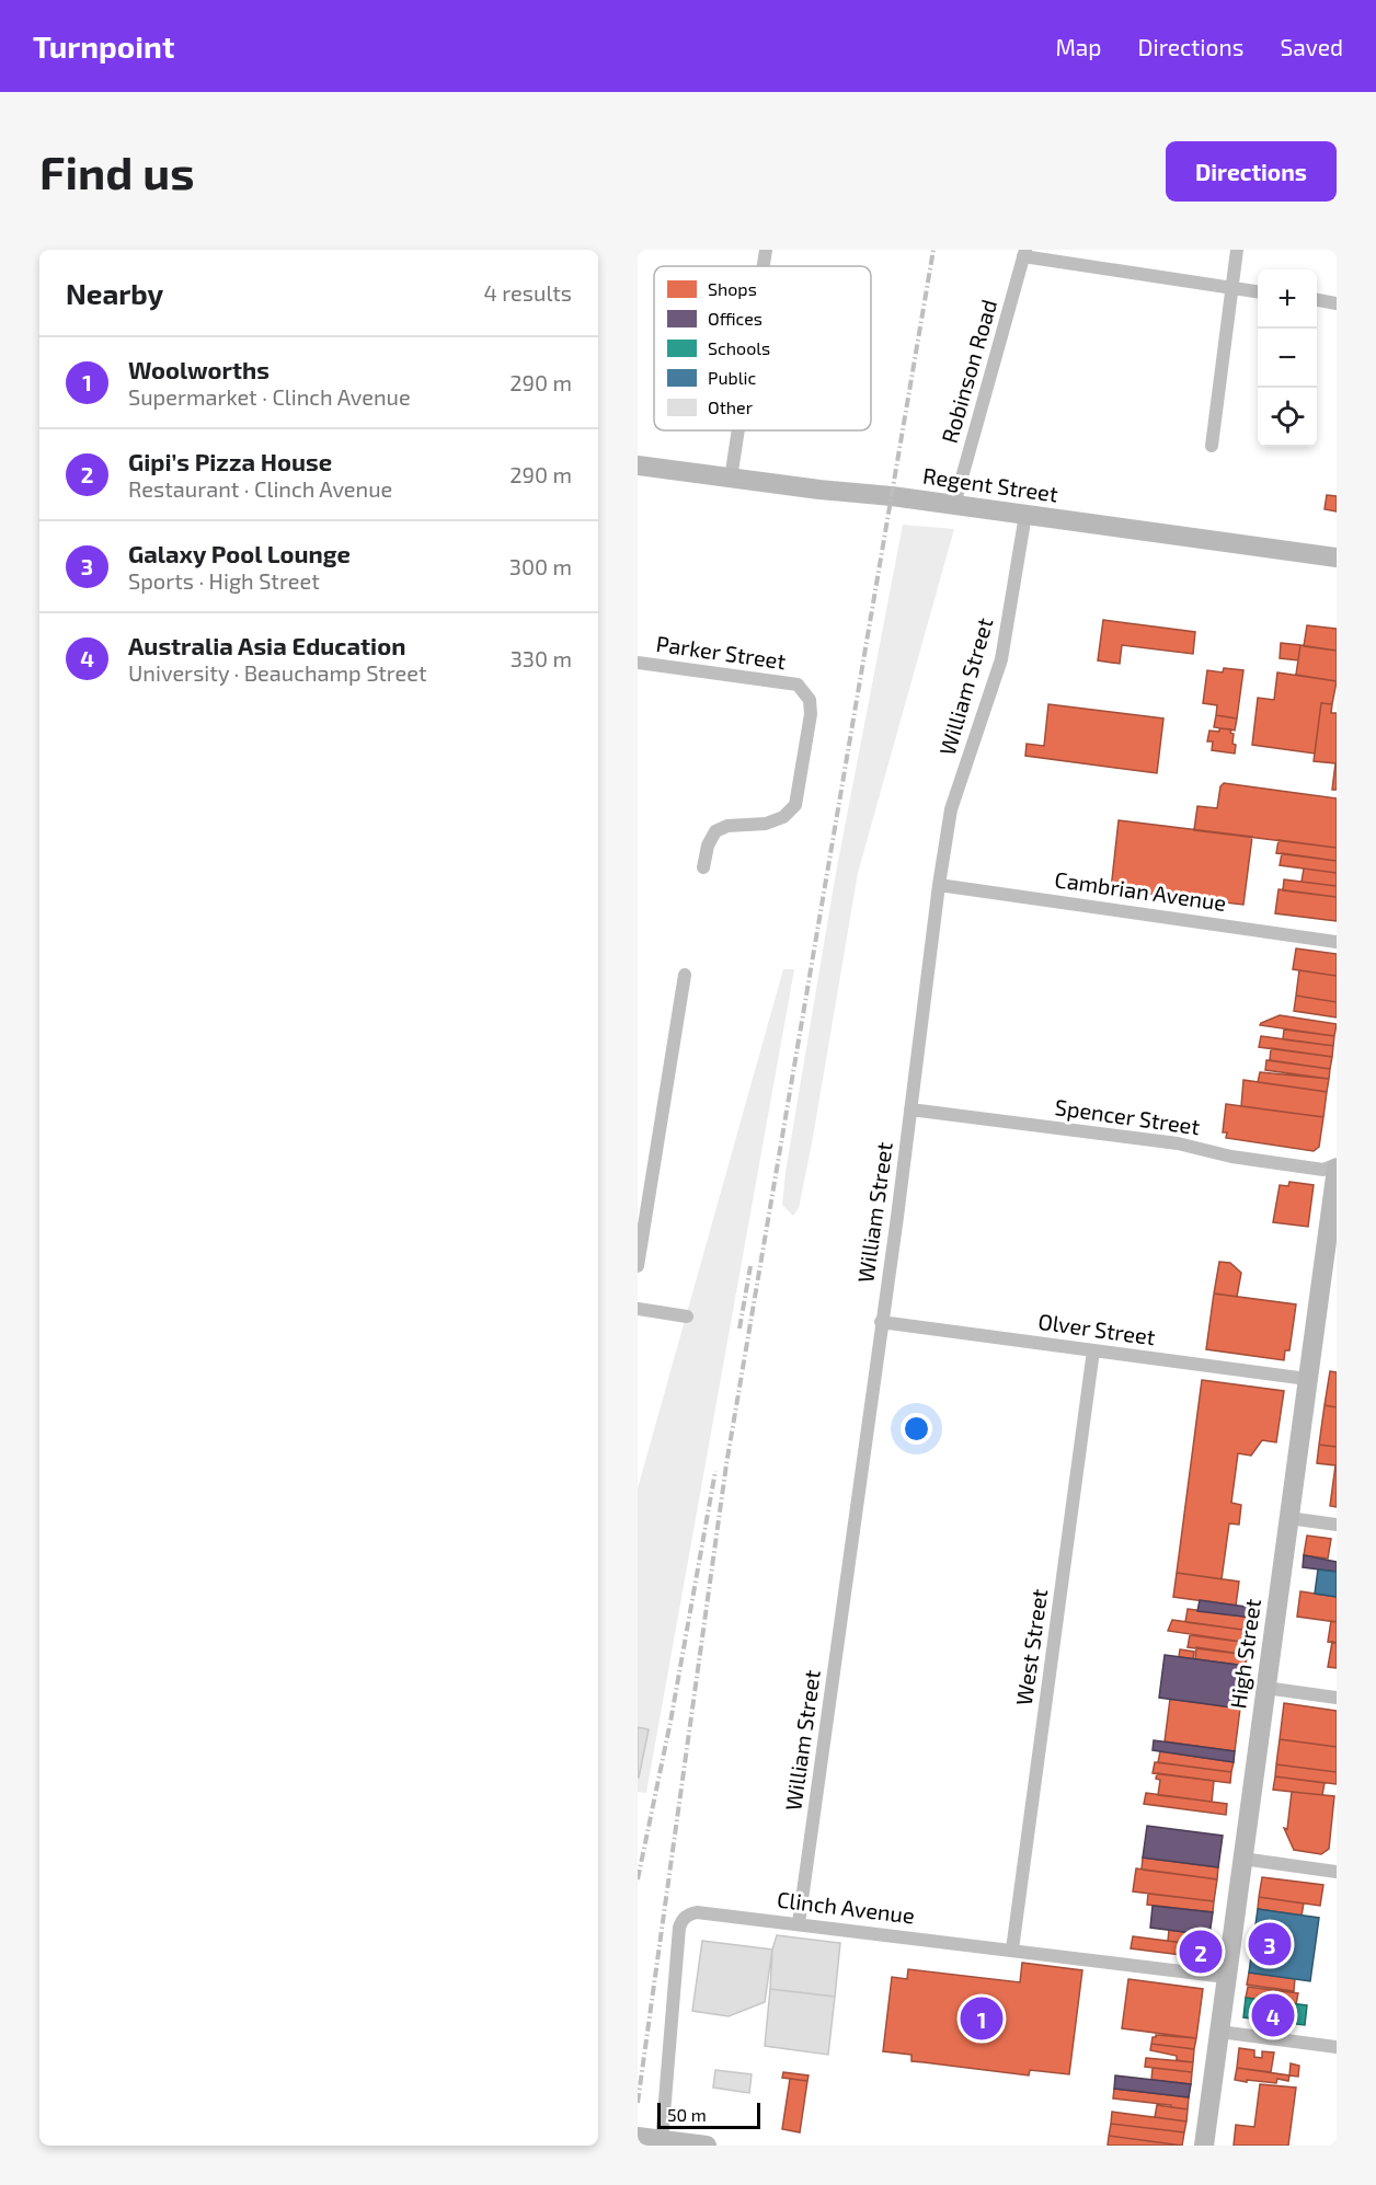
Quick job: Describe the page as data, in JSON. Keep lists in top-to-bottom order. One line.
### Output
{"streets":{"main road":["Regent Street","High Street"],"street":["Robinson Road","Parker Street","William Street","Cambrian Avenue","Spencer Street","Olver Street","West Street","Clinch Avenue"]},"crossings":[["Robinson Road","Regent Street"],["Regent Street","William Street"],["William Street","Cambrian Avenue"],["William Street","Spencer Street"],["William Street","Olver Street"],["William Street","Clinch Avenue"],["Spencer Street","High Street"],["Olver Street","West Street"],["Olver Street","High Street"],["West Street","Clinch Avenue"],["High Street","Clinch Avenue"]],"legend":["Shops","Offices","Schools","Public","Other"],"scale_bar":"50 m","page":{"header":"Turnpoint","nav":["Map","Directions","Saved"],"buttons":"Directions","title":"Find us","heading":["Nearby","4 results"],"map_buttons":["+","−"],"list":[{"mark":"1","name":"Woolworths","note":"Supermarket · Clinch Avenue","value":"290 m"},{"mark":"2","name":"Gipi’s Pizza House","note":"Restaurant · Clinch Avenue","value":"290 m"},{"mark":"3","name":"Galaxy Pool Lounge","note":"Sports · High Street","value":"300 m"},{"mark":"4","name":"Australia Asia Education","note":"University · Beauchamp Street","value":"330 m"}],"pins":["3","2","4","1"],"scale":"50 m"}}
